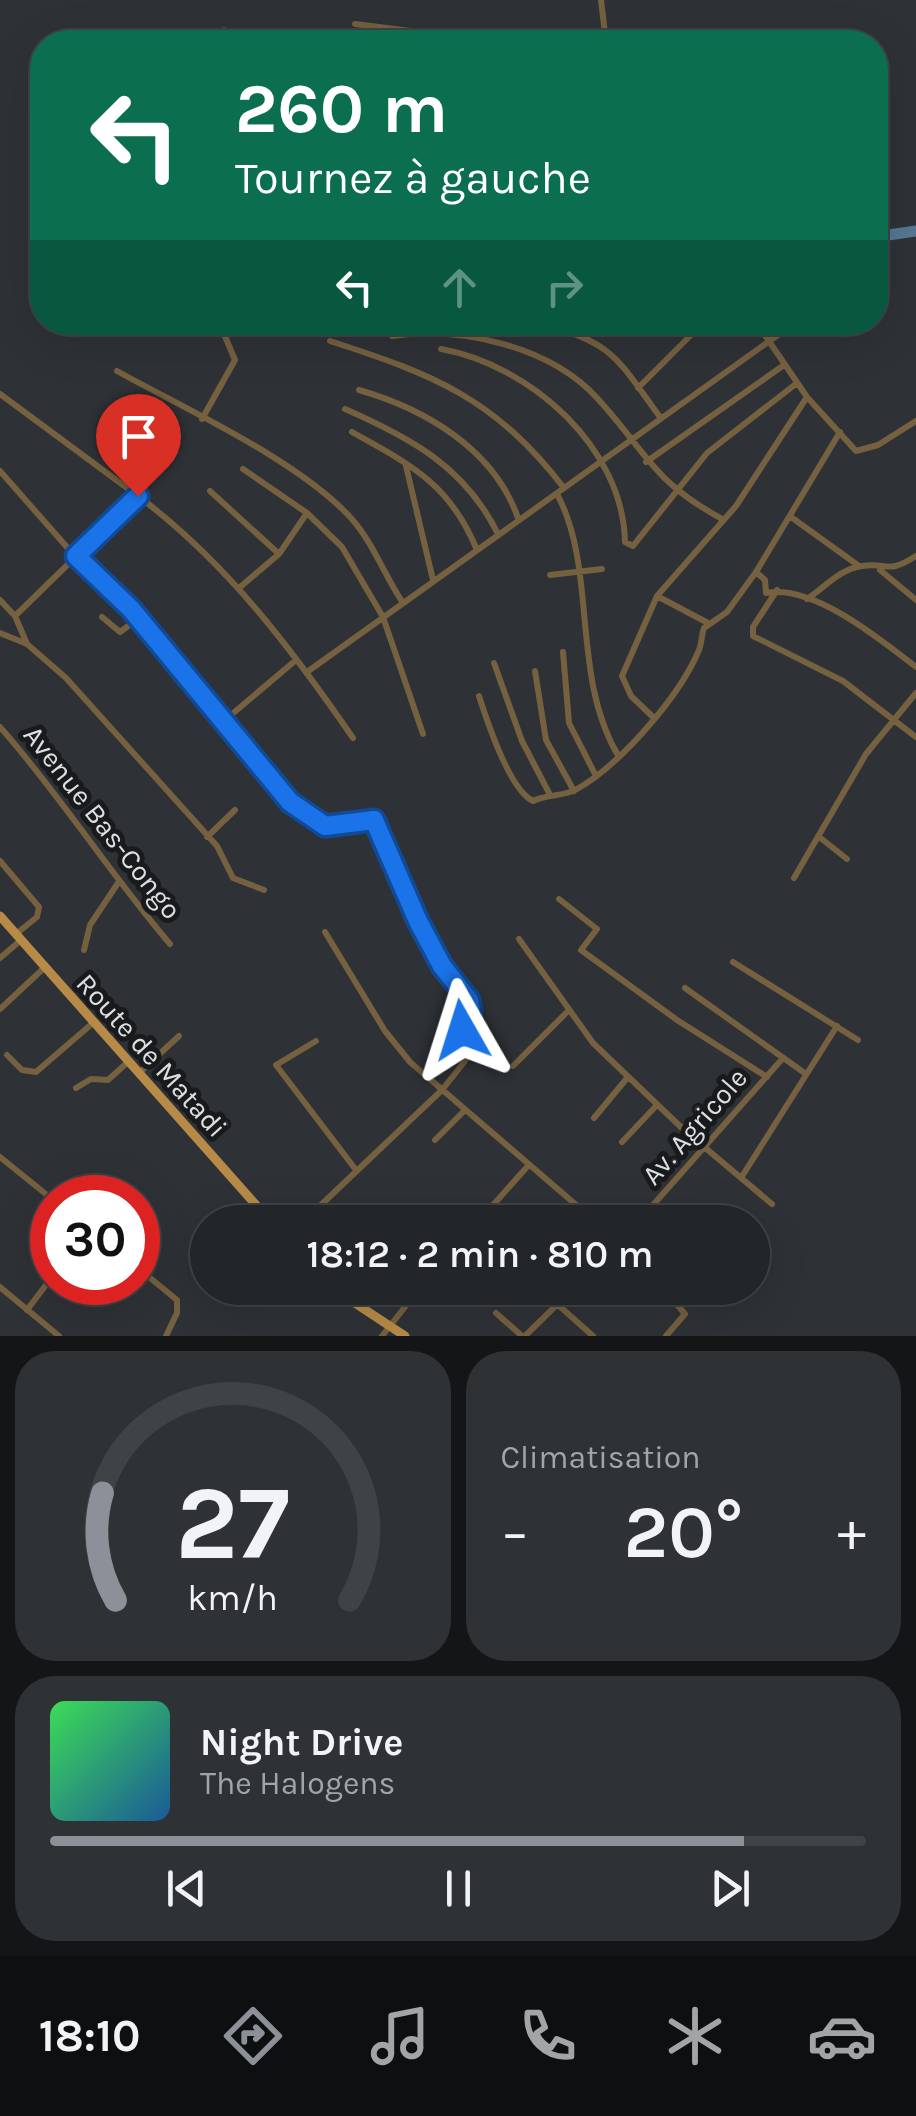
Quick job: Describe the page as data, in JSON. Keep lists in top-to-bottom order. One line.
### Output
{"streets":{"main road":["Route de Matadi"],"street":["Avenue Bas-Congo","Av. Agricole"]},"page":{"turn":["260 m","Tournez à gauche"],"limit":"30","trip":"18:12 · 2 min · 810 m","tile":"Climatisation","heat":["−","20°","+"],"song":["Night Drive","The Halogens"],"tabs":"18:10","gauge":["27","km/h"]}}
